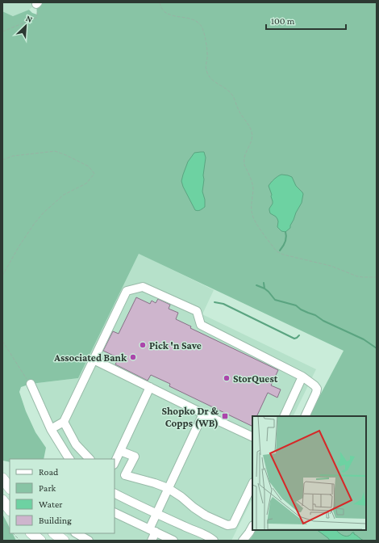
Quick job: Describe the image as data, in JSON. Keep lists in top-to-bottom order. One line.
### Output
{"places":{"other":["Pick 'n Save","Associated Bank","StorQuest"],"transit":["Shopko Dr & Copps (WB)"]},"legend":["Road","Park","Water","Building"],"scale_bar":"100 m","north":"top right"}
